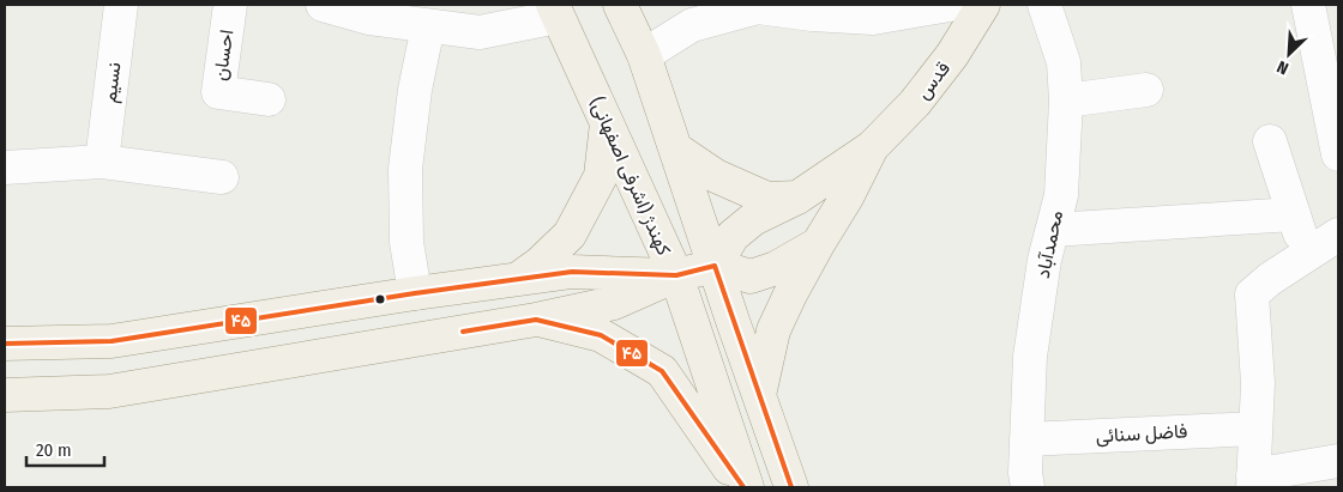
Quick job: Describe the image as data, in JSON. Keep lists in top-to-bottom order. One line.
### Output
{"streets":{"main road":["قدس","کهندژ (اشرفی اصفهانی)"],"street":["احسان","نسیم","محمدآباد","فاضل سنائی"]},"crossings":[["محمدآباد","فاضل سنائی"]],"lines":["transit line ۴۵"],"scale_bar":"20 m","north":"bottom left"}
